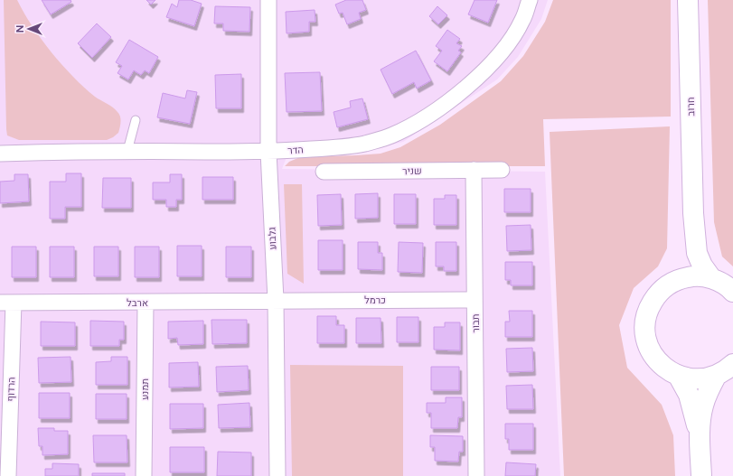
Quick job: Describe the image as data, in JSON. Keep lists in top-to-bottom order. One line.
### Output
{"streets":{"street":["חרוב","הדר","שניר","גלבוע","כרמל","ארבל","תבור","הרדוף","תמנע"]},"crossings":[["הדר","גלבוע"],["שניר","תבור"],["גלבוע","כרמל"],["גלבוע","ארבל"],["כרמל","ארבל"],["כרמל","תבור"],["ארבל","הרדוף"],["ארבל","תמנע"]],"north":"left"}
